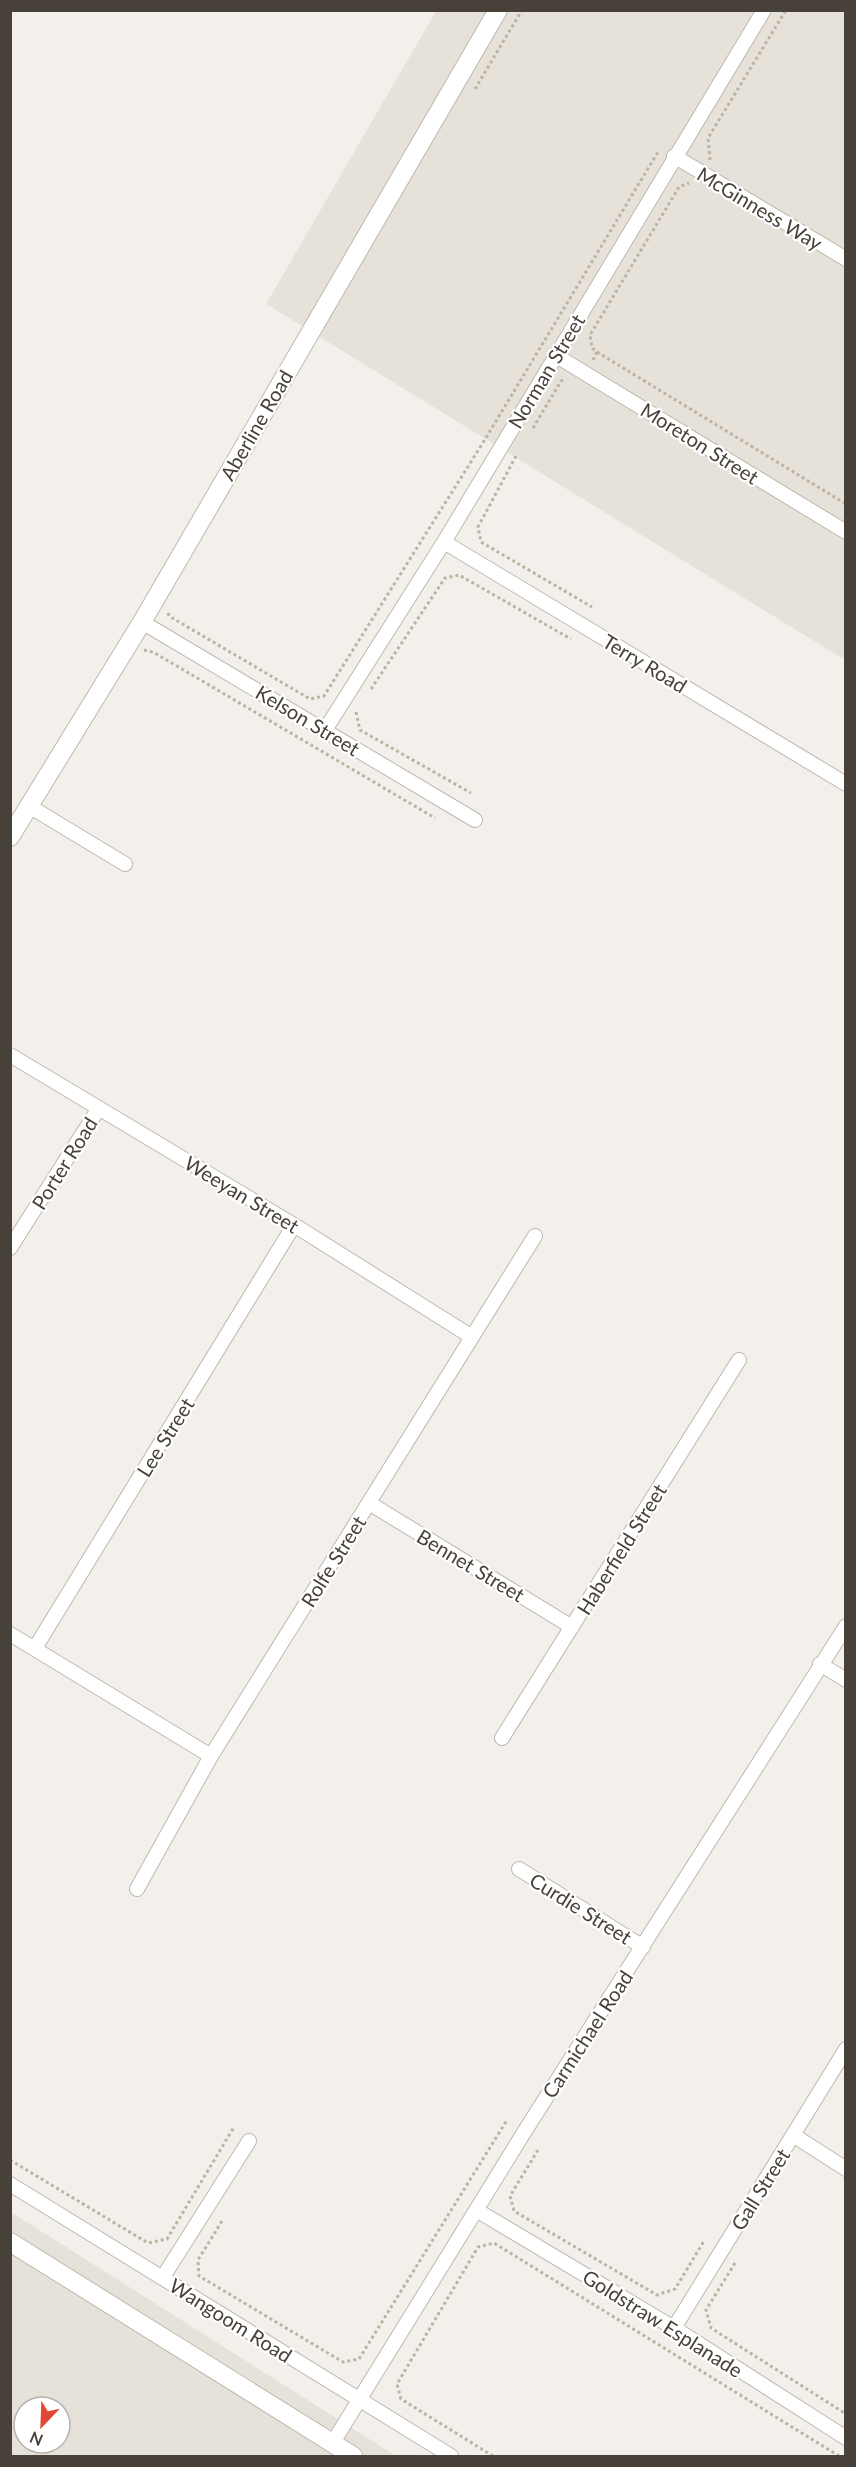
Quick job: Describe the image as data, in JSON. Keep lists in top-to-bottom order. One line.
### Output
{"streets":{"street":["McGinness Way","Norman Street","Aberline Road","Moreton Street","Terry Road","Kelson Street","Porter Road","Weeyan Street","Lee Street","Haberfield Street","Rolfe Street","Bennet Street","Curdie Street","Carmichael Road","Gall Street","Wangoom Road","Goldstraw Esplanade"]},"crossings":[["McGinness Way","Norman Street"],["Norman Street","Moreton Street"],["Norman Street","Terry Road"],["Norman Street","Kelson Street"],["Aberline Road","Kelson Street"],["Porter Road","Weeyan Street"],["Weeyan Street","Lee Street"],["Weeyan Street","Rolfe Street"],["Haberfield Street","Bennet Street"],["Rolfe Street","Bennet Street"],["Curdie Street","Carmichael Road"],["Carmichael Road","Wangoom Road"],["Carmichael Road","Goldstraw Esplanade"],["Gall Street","Goldstraw Esplanade"]],"north":"bottom left"}
